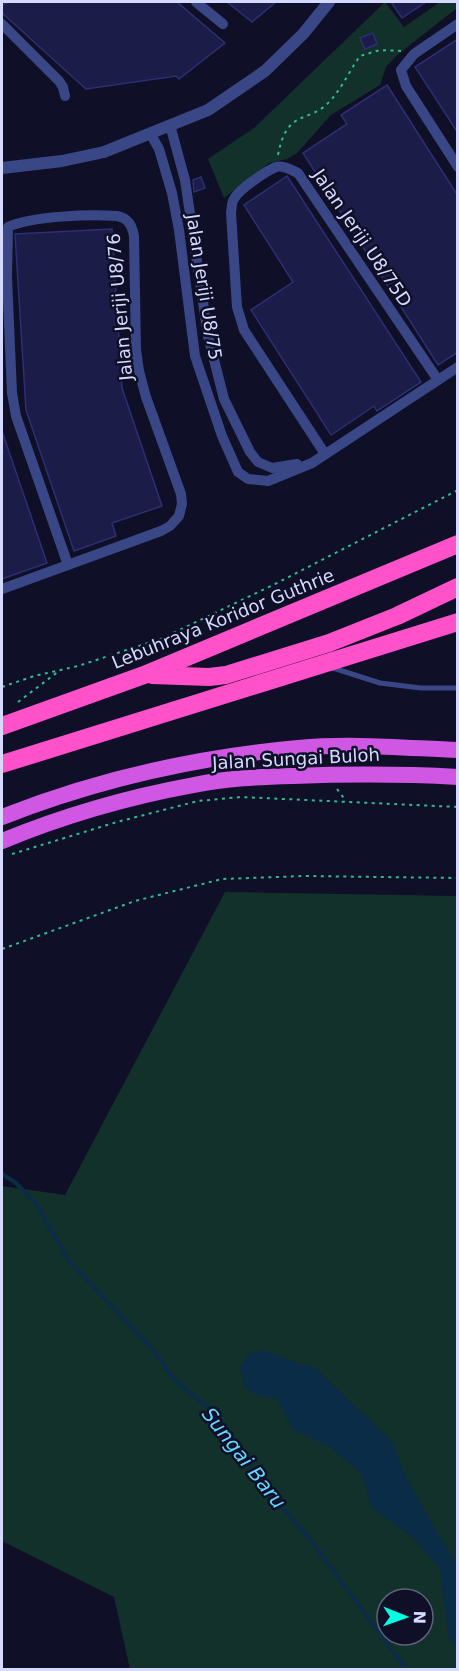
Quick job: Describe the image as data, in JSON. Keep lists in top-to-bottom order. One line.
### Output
{"streets":{"highway":["Lebuhraya Koridor Guthrie","Jalan Sungai Buloh"],"street":["Jalan Jeriji U8/75D","Jalan Jeriji U8/75","Jalan Jeriji U8/76"]},"crossings":[["Jalan Jeriji U8/75D","Jalan Jeriji U8/75"]],"water":["Sungai Baru"],"north":"right"}
